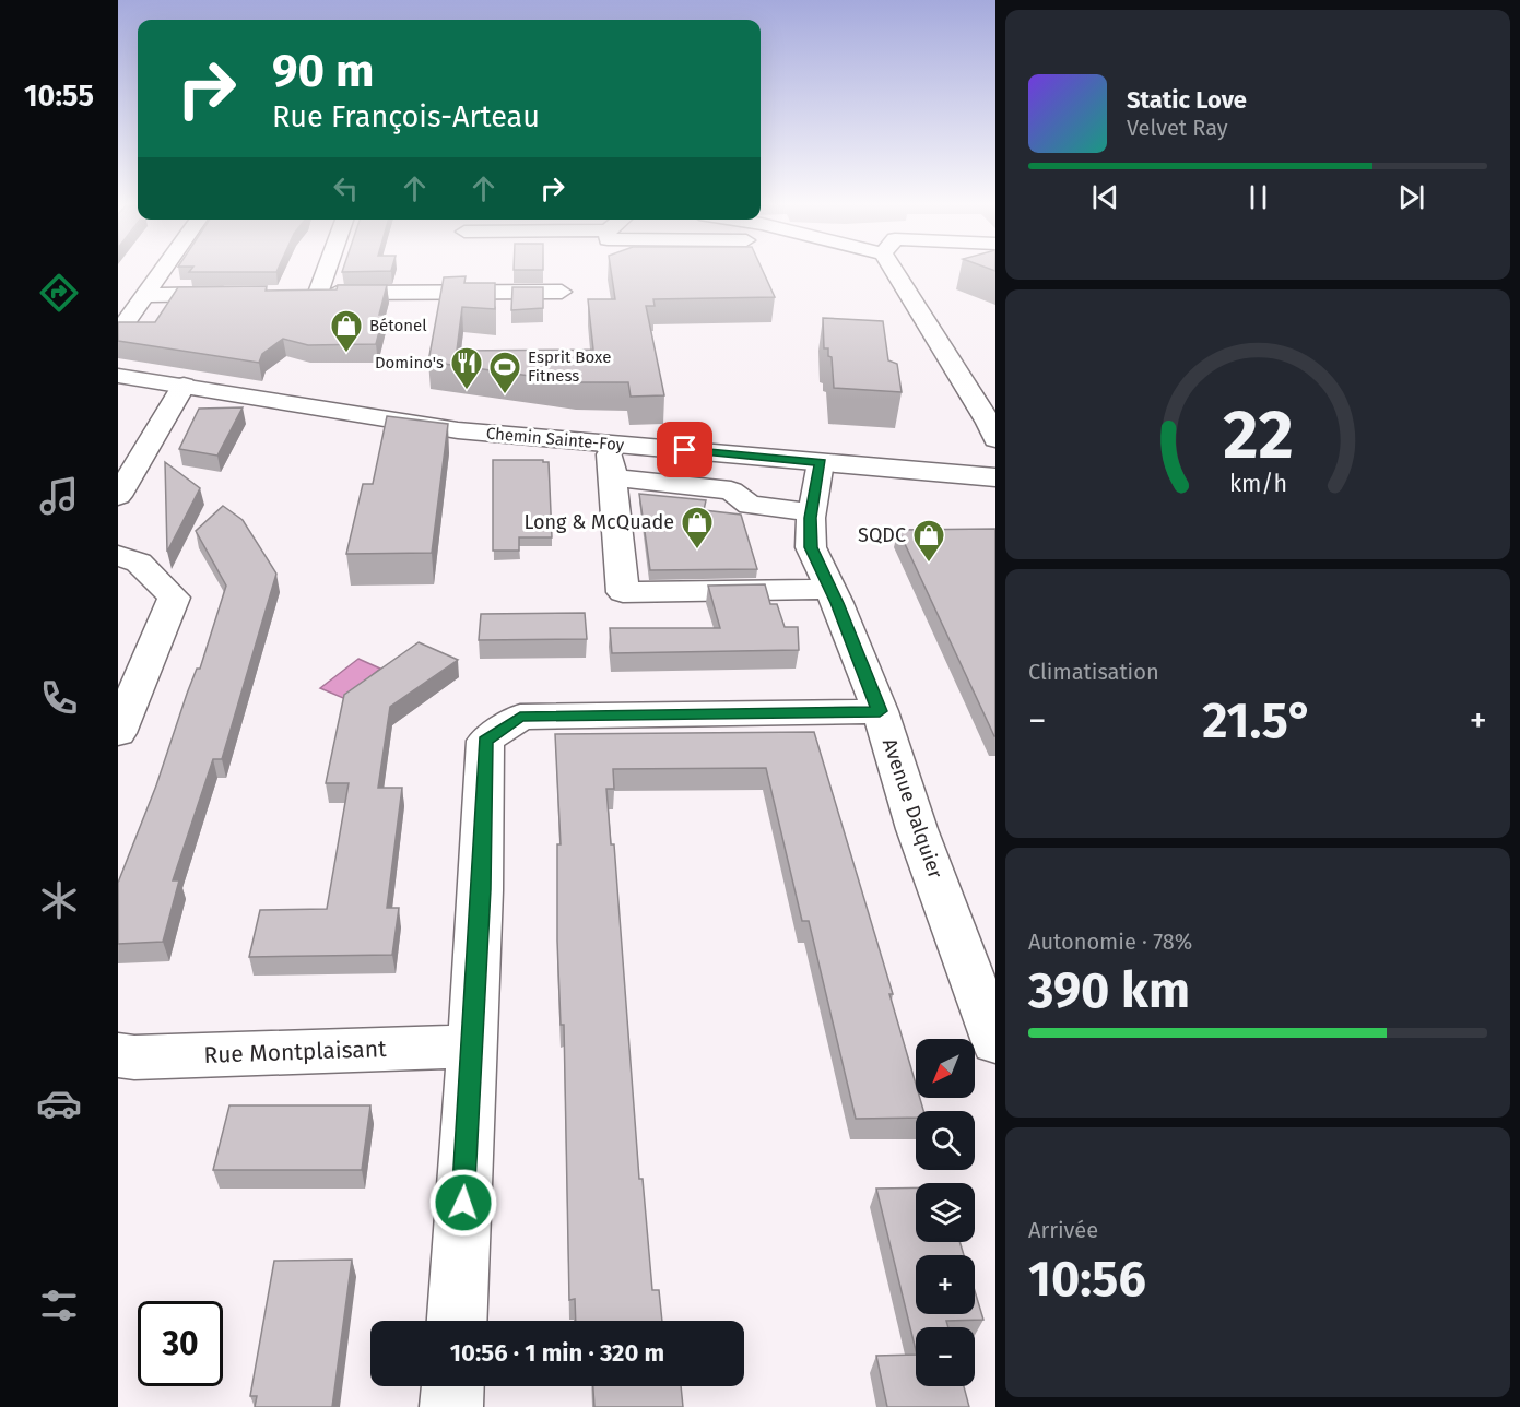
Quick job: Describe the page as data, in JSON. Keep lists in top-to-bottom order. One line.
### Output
{"streets":{"street":["Chemin Sainte-Foy","Avenue Dalquier","Rue Montplaisant"]},"crossings":[["Chemin Sainte-Foy","Avenue Dalquier"]],"places":{"shop":["Bétonel","Long & McQuade","SQDC"],"restaurant":["Domino's"],"sports":["Esprit Boxe Fitness"]},"north":"bottom left","page":{"tabs":"10:55","turn":["90 m","Rue François-Arteau"],"song":["Static Love","Velvet Ray"],"tile":["Climatisation",["Autonomie · 78%","390 km"],["Arrivée","10:56"]],"heat":["−","21.5°","+"],"map_buttons":["+","−"],"limit":"30","trip":"10:56 · 1 min · 320 m","gauge":["22","km/h"]}}
